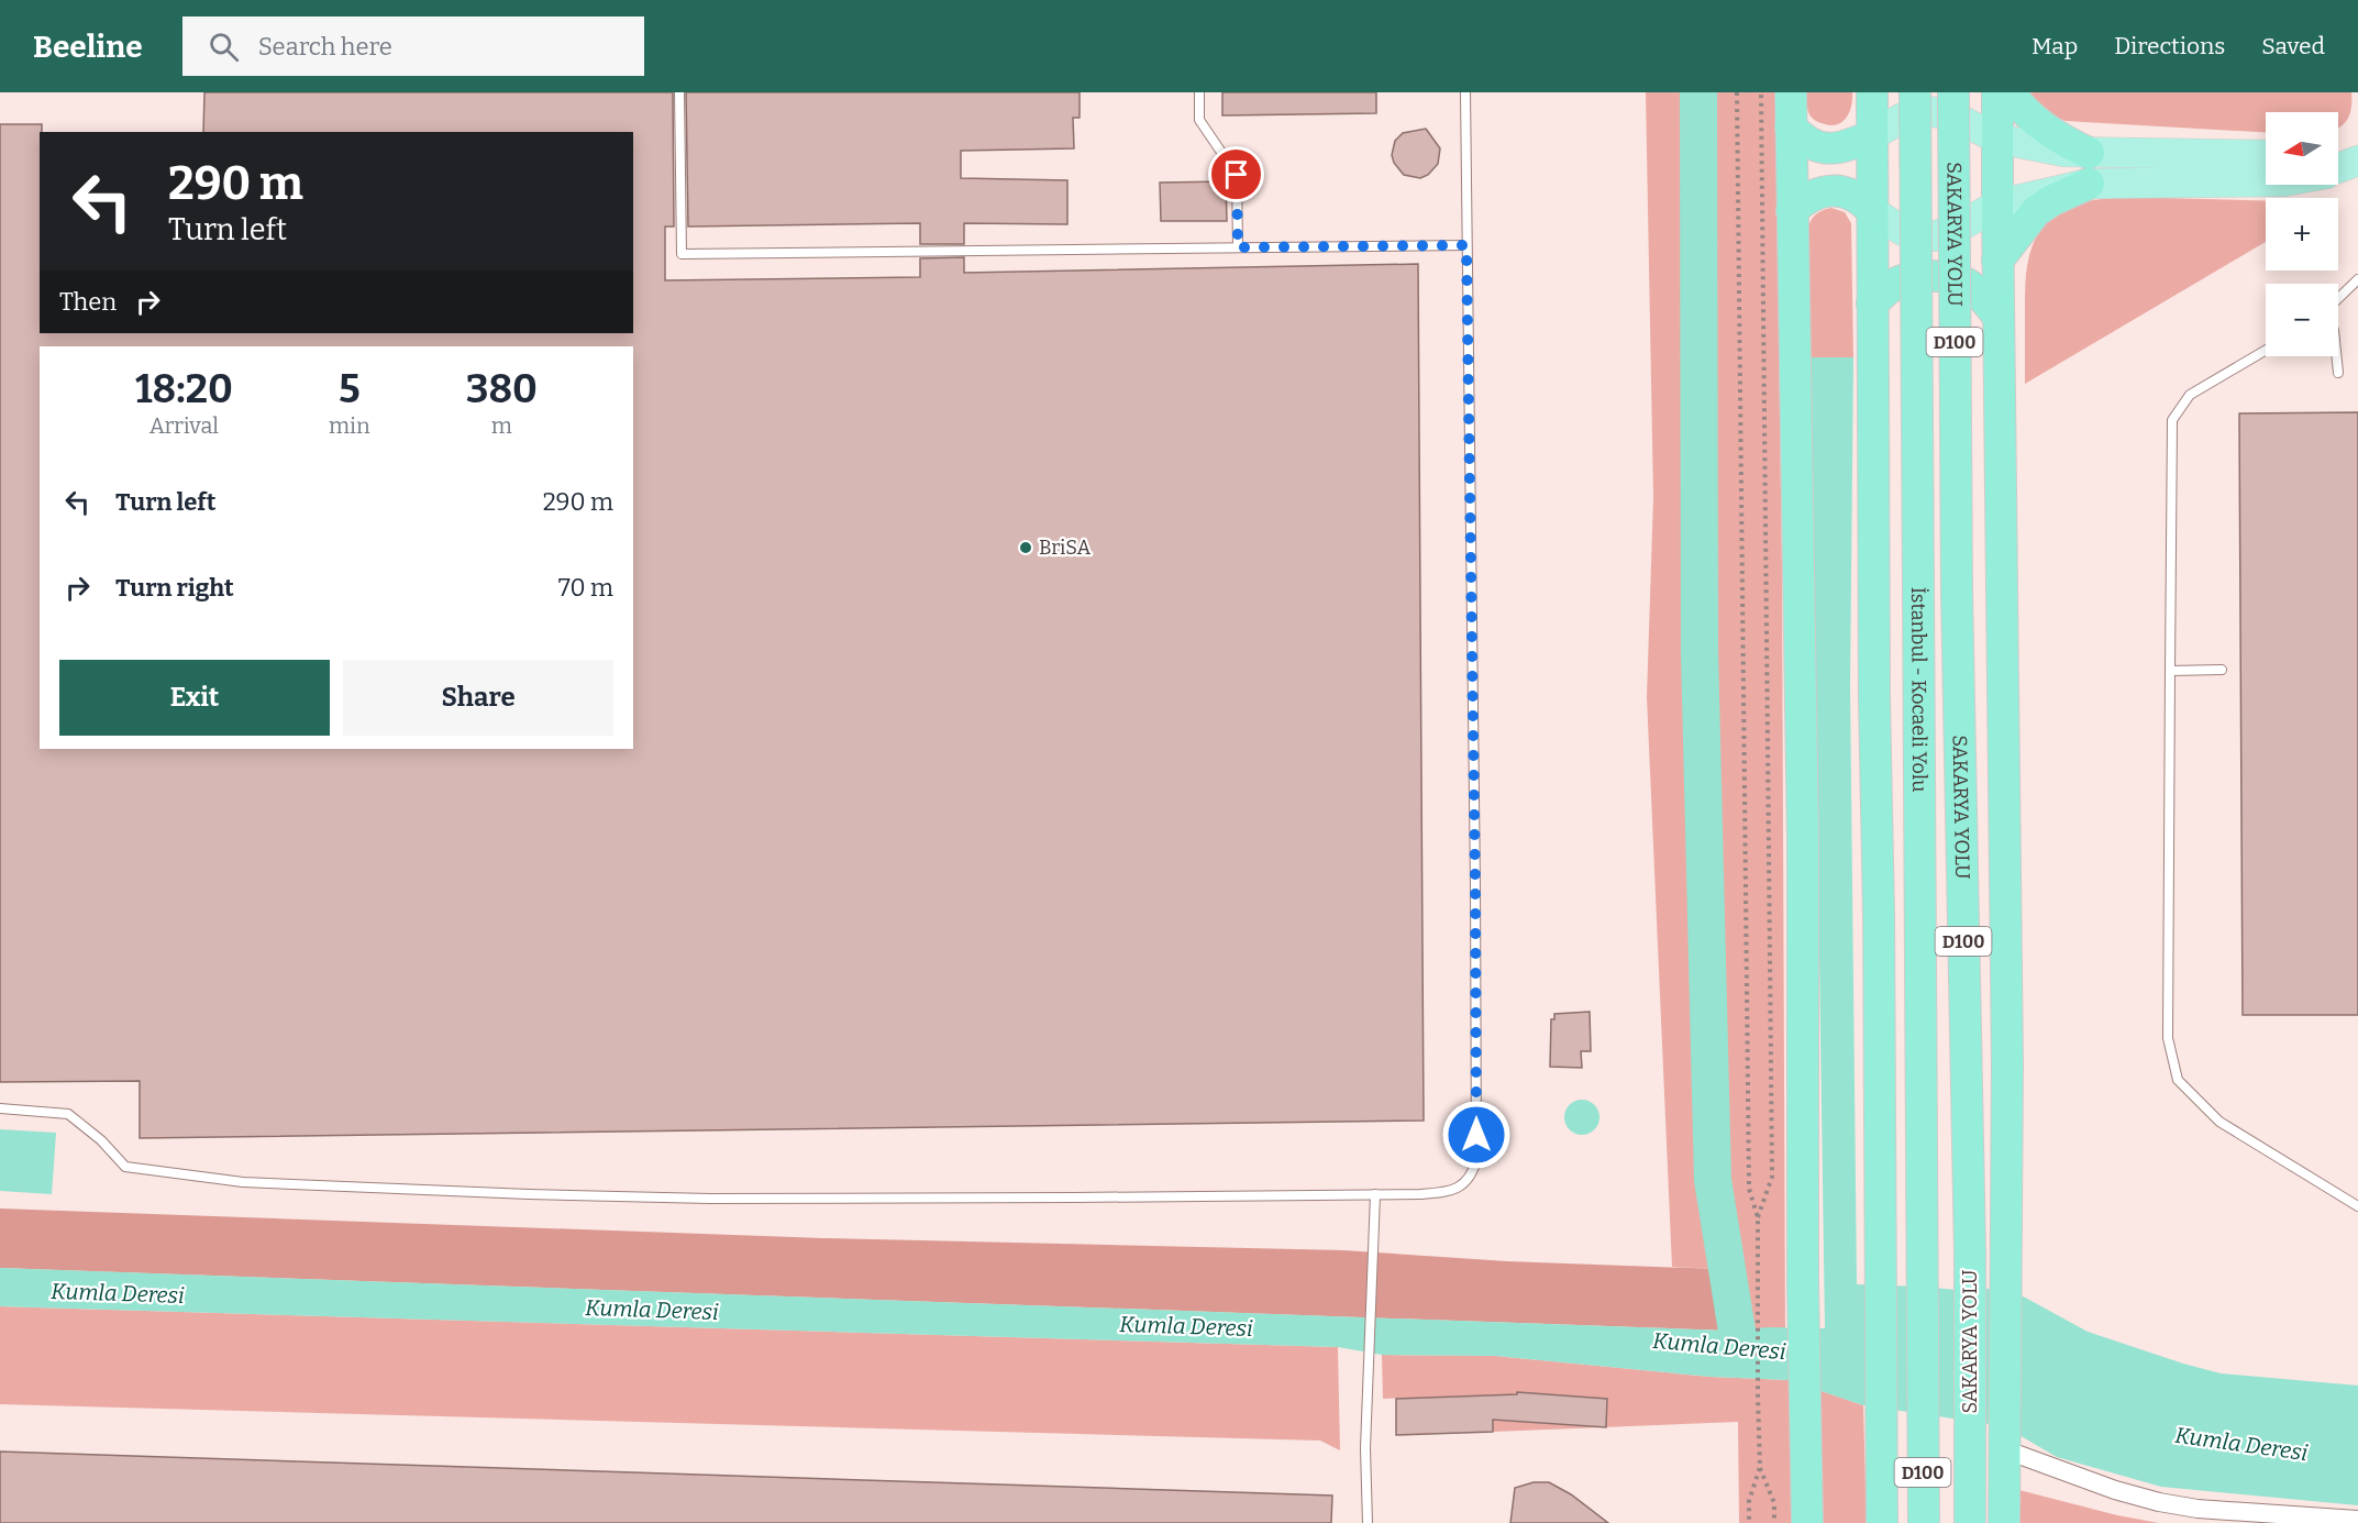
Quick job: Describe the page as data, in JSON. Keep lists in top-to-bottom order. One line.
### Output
{"streets":{"highway":["SAKARYA YOLU","D100","İstanbul - Kocaeli Yolu"]},"water":["Kumla Deresi"],"places":["BriSA"],"north":"left","page":{"header":"Beeline","search":"Search here","nav":["Map","Directions","Saved"],"map_buttons":["+","−"],"turn":["290 m","Turn left"],"then":"Then","eta":["18:20","Arrival","5","min","380","m"],"list":[{"name":"Turn left","value":"290 m"},{"name":"Turn right","value":"70 m"}],"buttons":["Exit","Share"]}}
